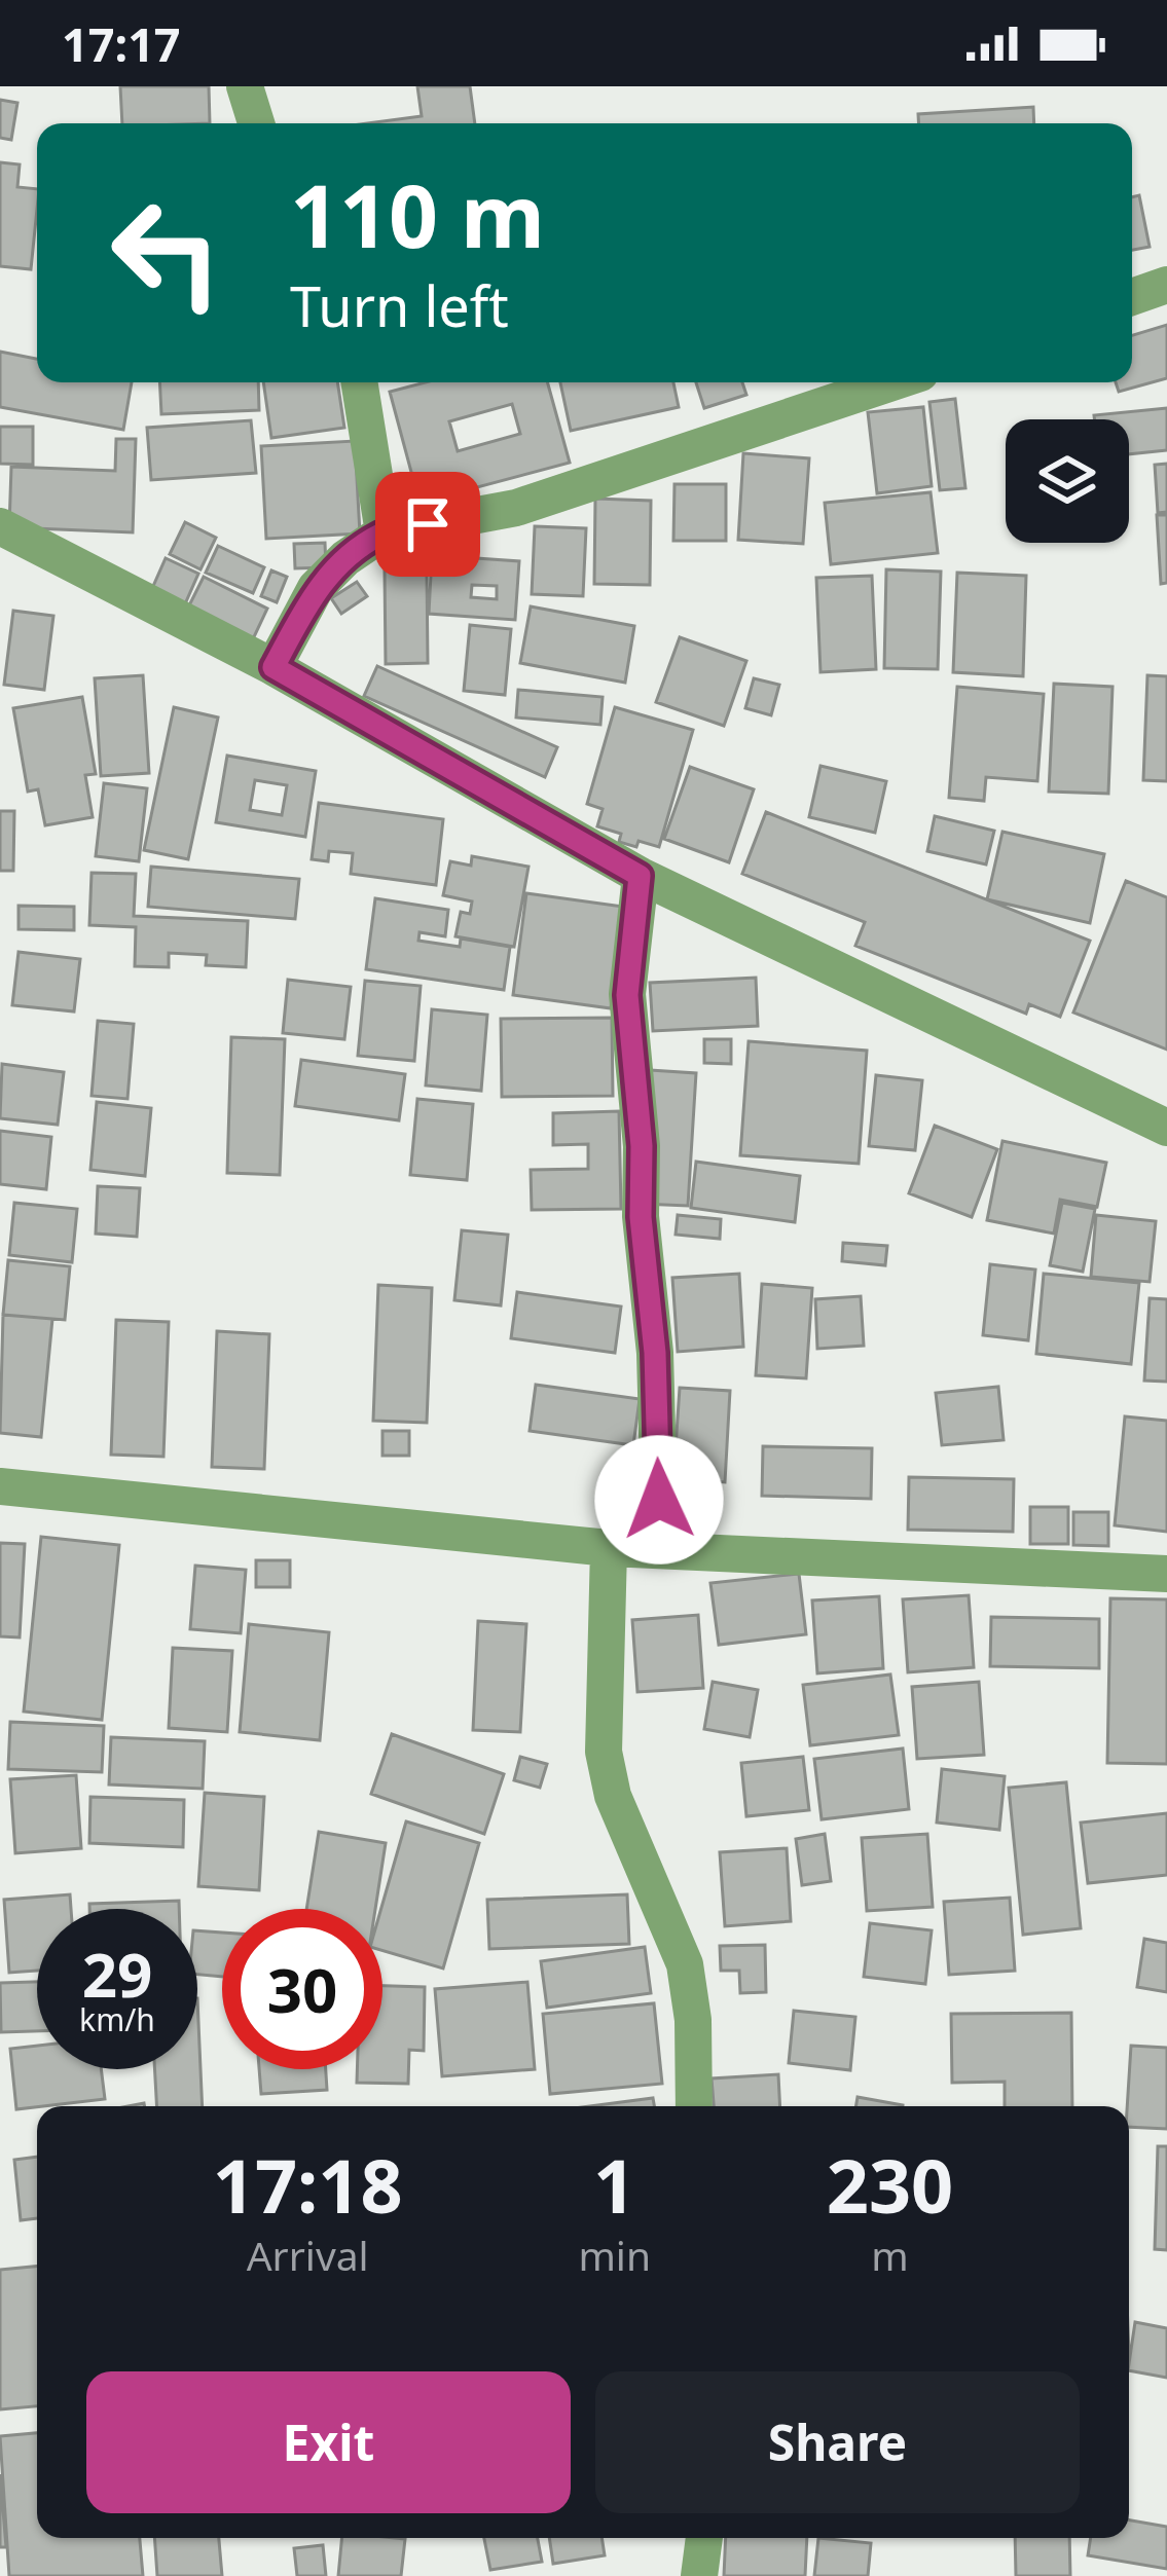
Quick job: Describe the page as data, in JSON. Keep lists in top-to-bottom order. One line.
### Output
{"page":{"status":"17:17","turn":["110 m","Turn left"],"speed":"29 km/h","limit":"30","eta":["17:18","Arrival","1","min","230","m"],"buttons":["Exit","Share"]}}
